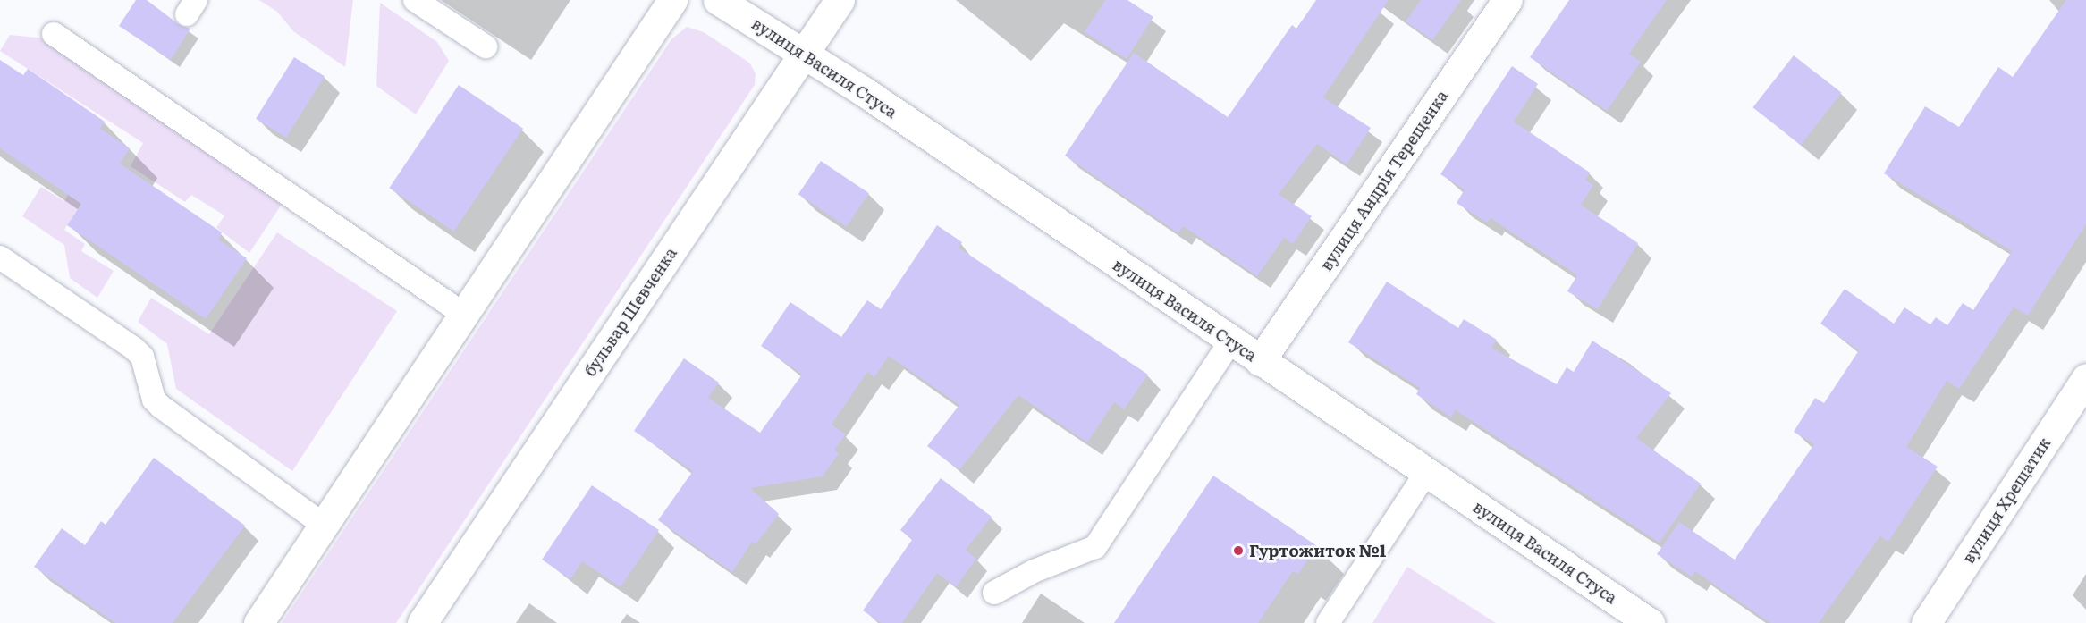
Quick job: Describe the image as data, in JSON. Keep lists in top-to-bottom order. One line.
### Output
{"streets":{"street":["вулиця Василя Стуса","вулиця Андрія Терещенка","бульвар Шевченка","вулиця Хрещатик"]},"crossings":[["вулиця Василя Стуса","вулиця Андрія Терещенка"],["вулиця Василя Стуса","бульвар Шевченка"]],"places":["Гуртожиток №1"]}
